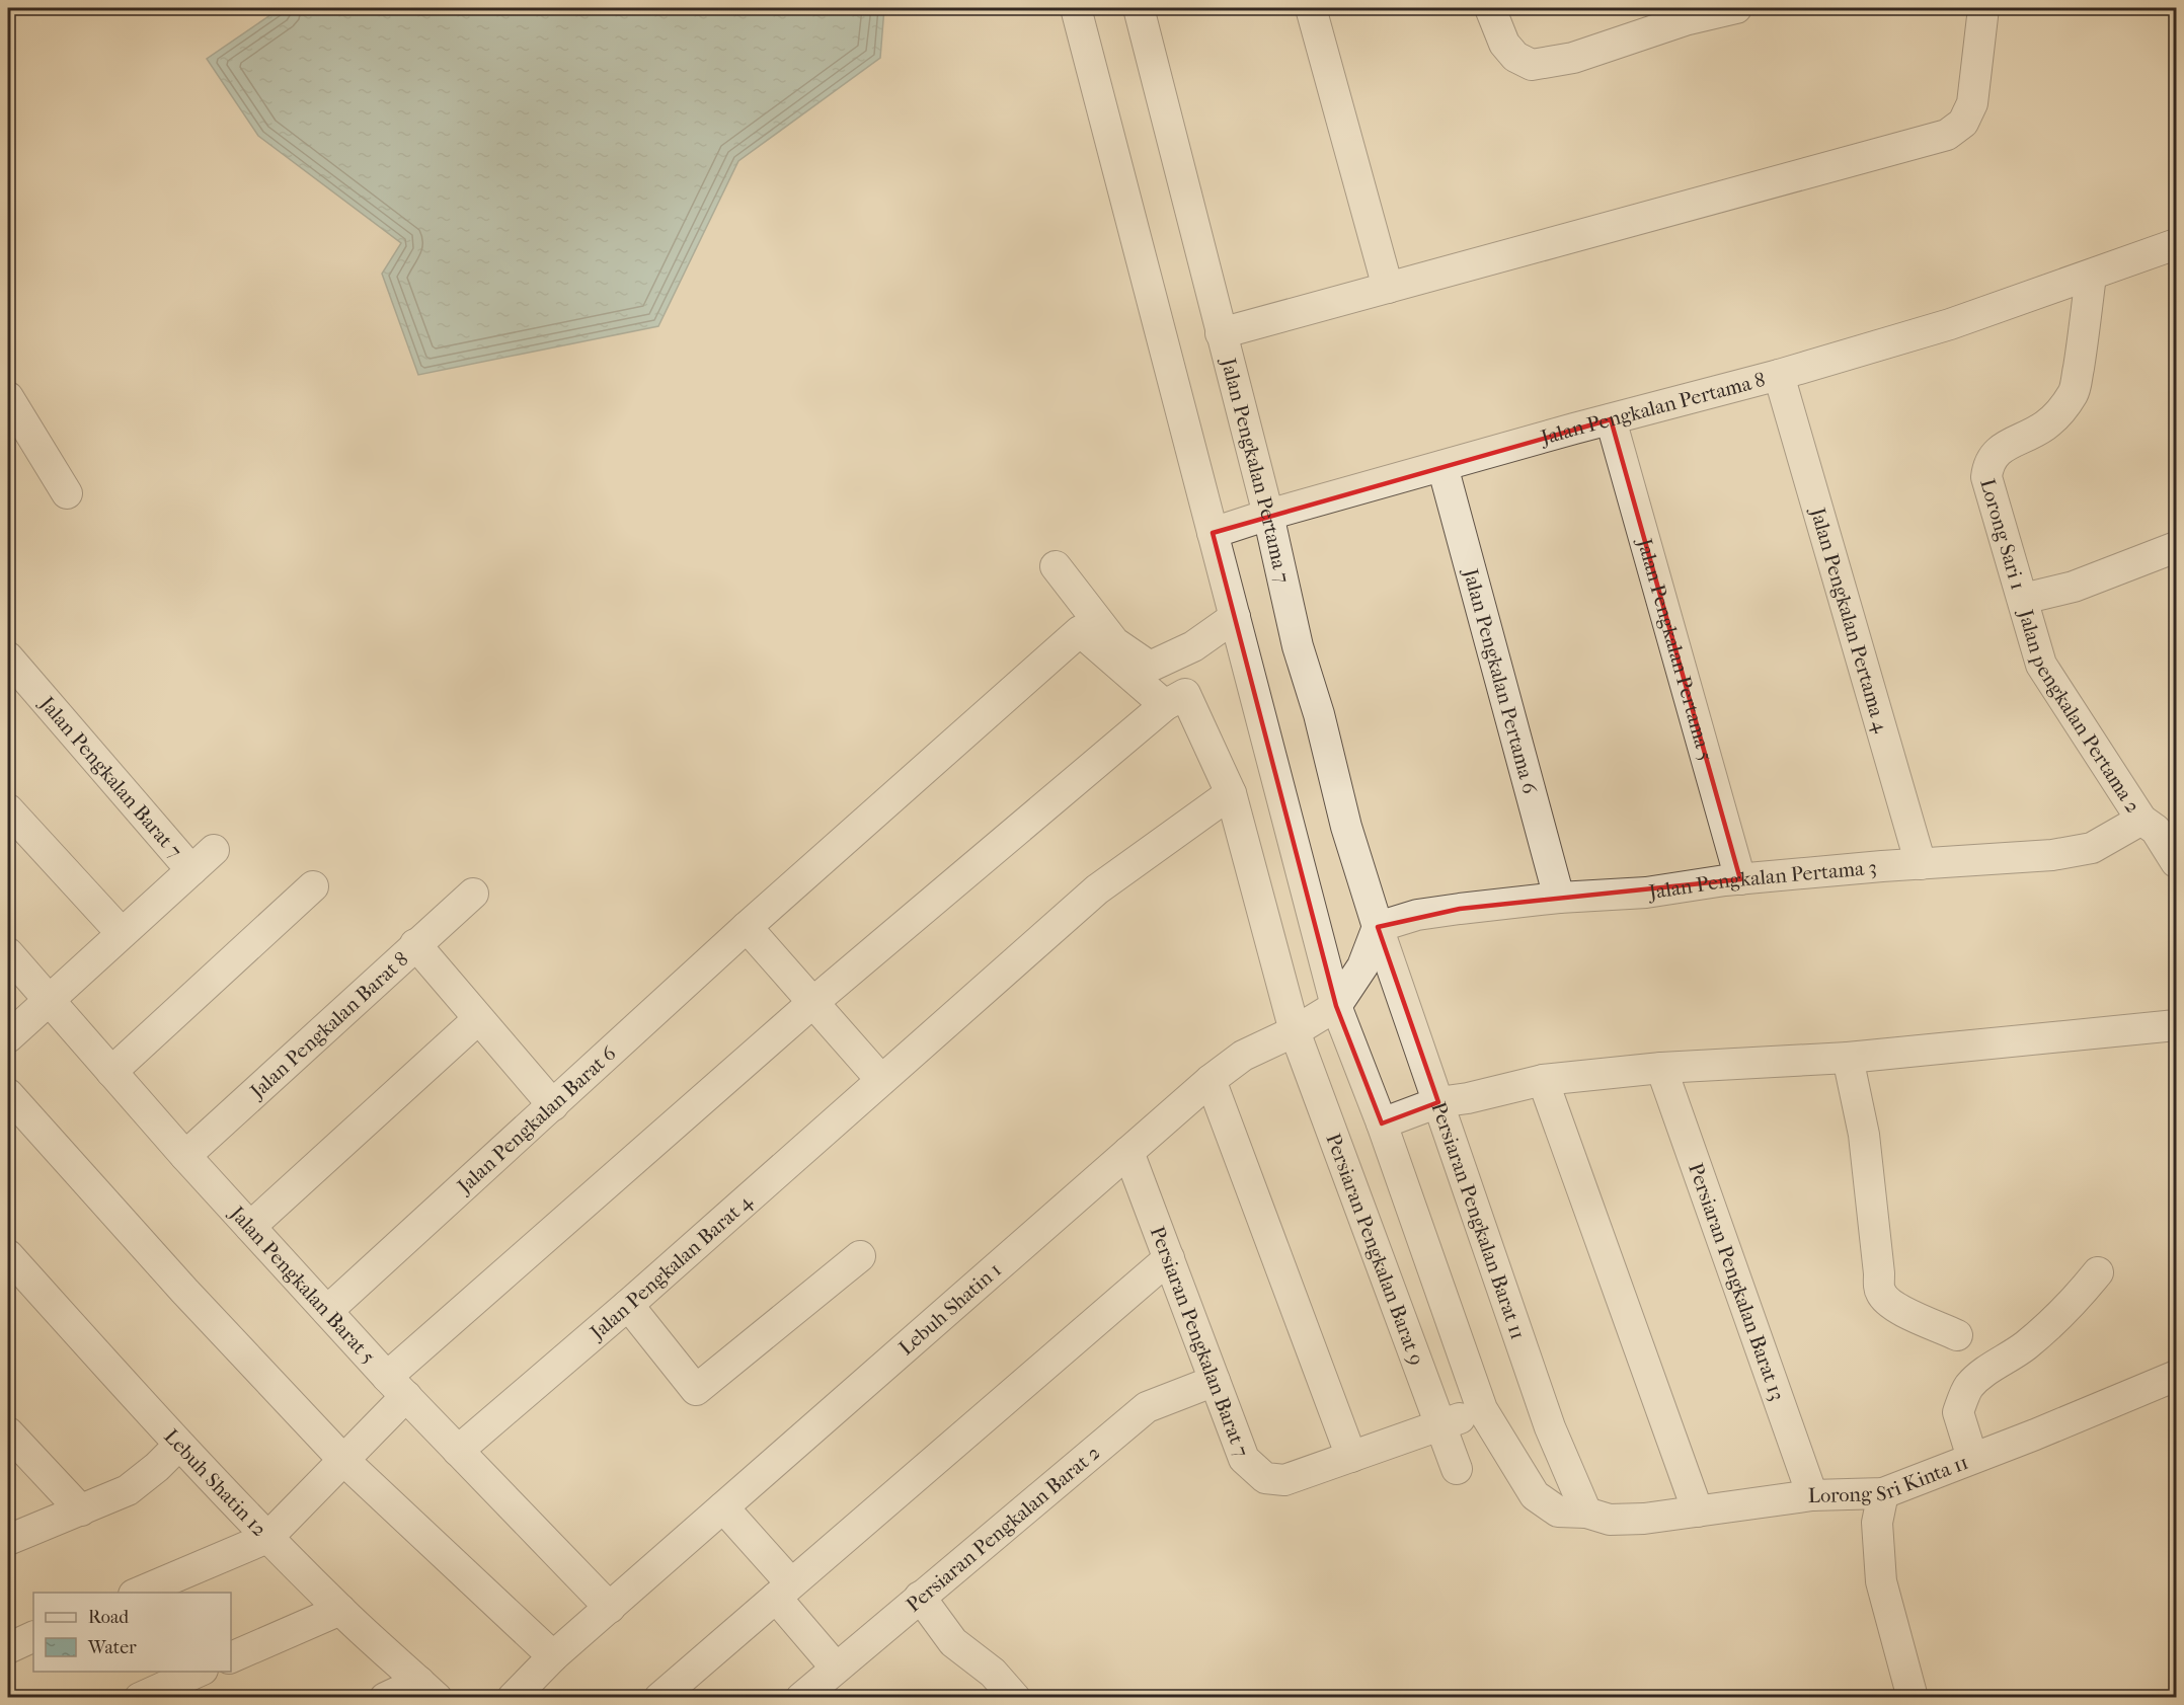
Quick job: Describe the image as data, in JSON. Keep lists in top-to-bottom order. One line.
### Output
{"streets":{"street":["Jalan Pengkalan Pertama 8","Jalan Pengkalan Pertama 7","Lorong Sari 1","Jalan Pengkalan Pertama 4","Jalan Pengkalan Pertama 5","Jalan Pengkalan Pertama 6","Jalan pengkalan Pertama 2","Jalan Pengkalan Barat 7","Jalan Pengkalan Pertama 3","Jalan Pengkalan Barat 8","Jalan Pengkalan Barat 6","Persiaran Pengkalan Barat 11","Persiaran Pengkalan Barat 9","Jalan Pengkalan Barat 4","Persiaran Pengkalan Barat 13","Jalan Pengkalan Barat 5","Lebuh Shatin 1","Persiaran Pengkalan Barat 7","Lorong Sri Kinta 11","Lebuh Shatin 12","Persiaran Pengkalan Barat 2"]},"crossings":[["Jalan Pengkalan Pertama 8","Jalan Pengkalan Pertama 7"],["Jalan Pengkalan Pertama 8","Lorong Sari 1"],["Jalan Pengkalan Pertama 8","Jalan Pengkalan Pertama 4"],["Jalan Pengkalan Pertama 8","Jalan Pengkalan Pertama 5"],["Jalan Pengkalan Pertama 8","Jalan Pengkalan Pertama 6"],["Jalan Pengkalan Pertama 8","Lorong Sri Kinta 11"],["Jalan Pengkalan Pertama 7","Jalan Pengkalan Pertama 3"],["Jalan Pengkalan Pertama 7","Persiaran Pengkalan Barat 11"],["Jalan Pengkalan Pertama 7","Lebuh Shatin 1"],["Lorong Sari 1","Jalan pengkalan Pertama 2"],["Jalan Pengkalan Pertama 4","Jalan Pengkalan Pertama 3"],["Jalan Pengkalan Pertama 5","Jalan Pengkalan Pertama 3"],["Jalan Pengkalan Pertama 6","Jalan Pengkalan Pertama 3"],["Jalan pengkalan Pertama 2","Jalan Pengkalan Pertama 3"],["Jalan Pengkalan Pertama 3","Persiaran Pengkalan Barat 11"],["Jalan Pengkalan Pertama 3","Lebuh Shatin 1"],["Jalan Pengkalan Barat 8","Jalan Pengkalan Barat 5"],["Jalan Pengkalan Barat 6","Persiaran Pengkalan Barat 9"],["Jalan Pengkalan Barat 6","Jalan Pengkalan Barat 5"],["Persiaran Pengkalan Barat 11","Lebuh Shatin 1"],["Persiaran Pengkalan Barat 11","Lorong Sri Kinta 11"],["Persiaran Pengkalan Barat 9","Jalan Pengkalan Barat 4"],["Persiaran Pengkalan Barat 9","Lebuh Shatin 1"],["Persiaran Pengkalan Barat 9","Persiaran Pengkalan Barat 7"],["Jalan Pengkalan Barat 4","Jalan Pengkalan Barat 5"],["Persiaran Pengkalan Barat 13","Lorong Sri Kinta 11"],["Jalan Pengkalan Barat 5","Lebuh Shatin 1"],["Lebuh Shatin 1","Persiaran Pengkalan Barat 7"],["Lebuh Shatin 1","Lorong Sri Kinta 11"],["Persiaran Pengkalan Barat 7","Lorong Sri Kinta 11"],["Persiaran Pengkalan Barat 7","Persiaran Pengkalan Barat 2"]],"legend":["Road","Water"]}
